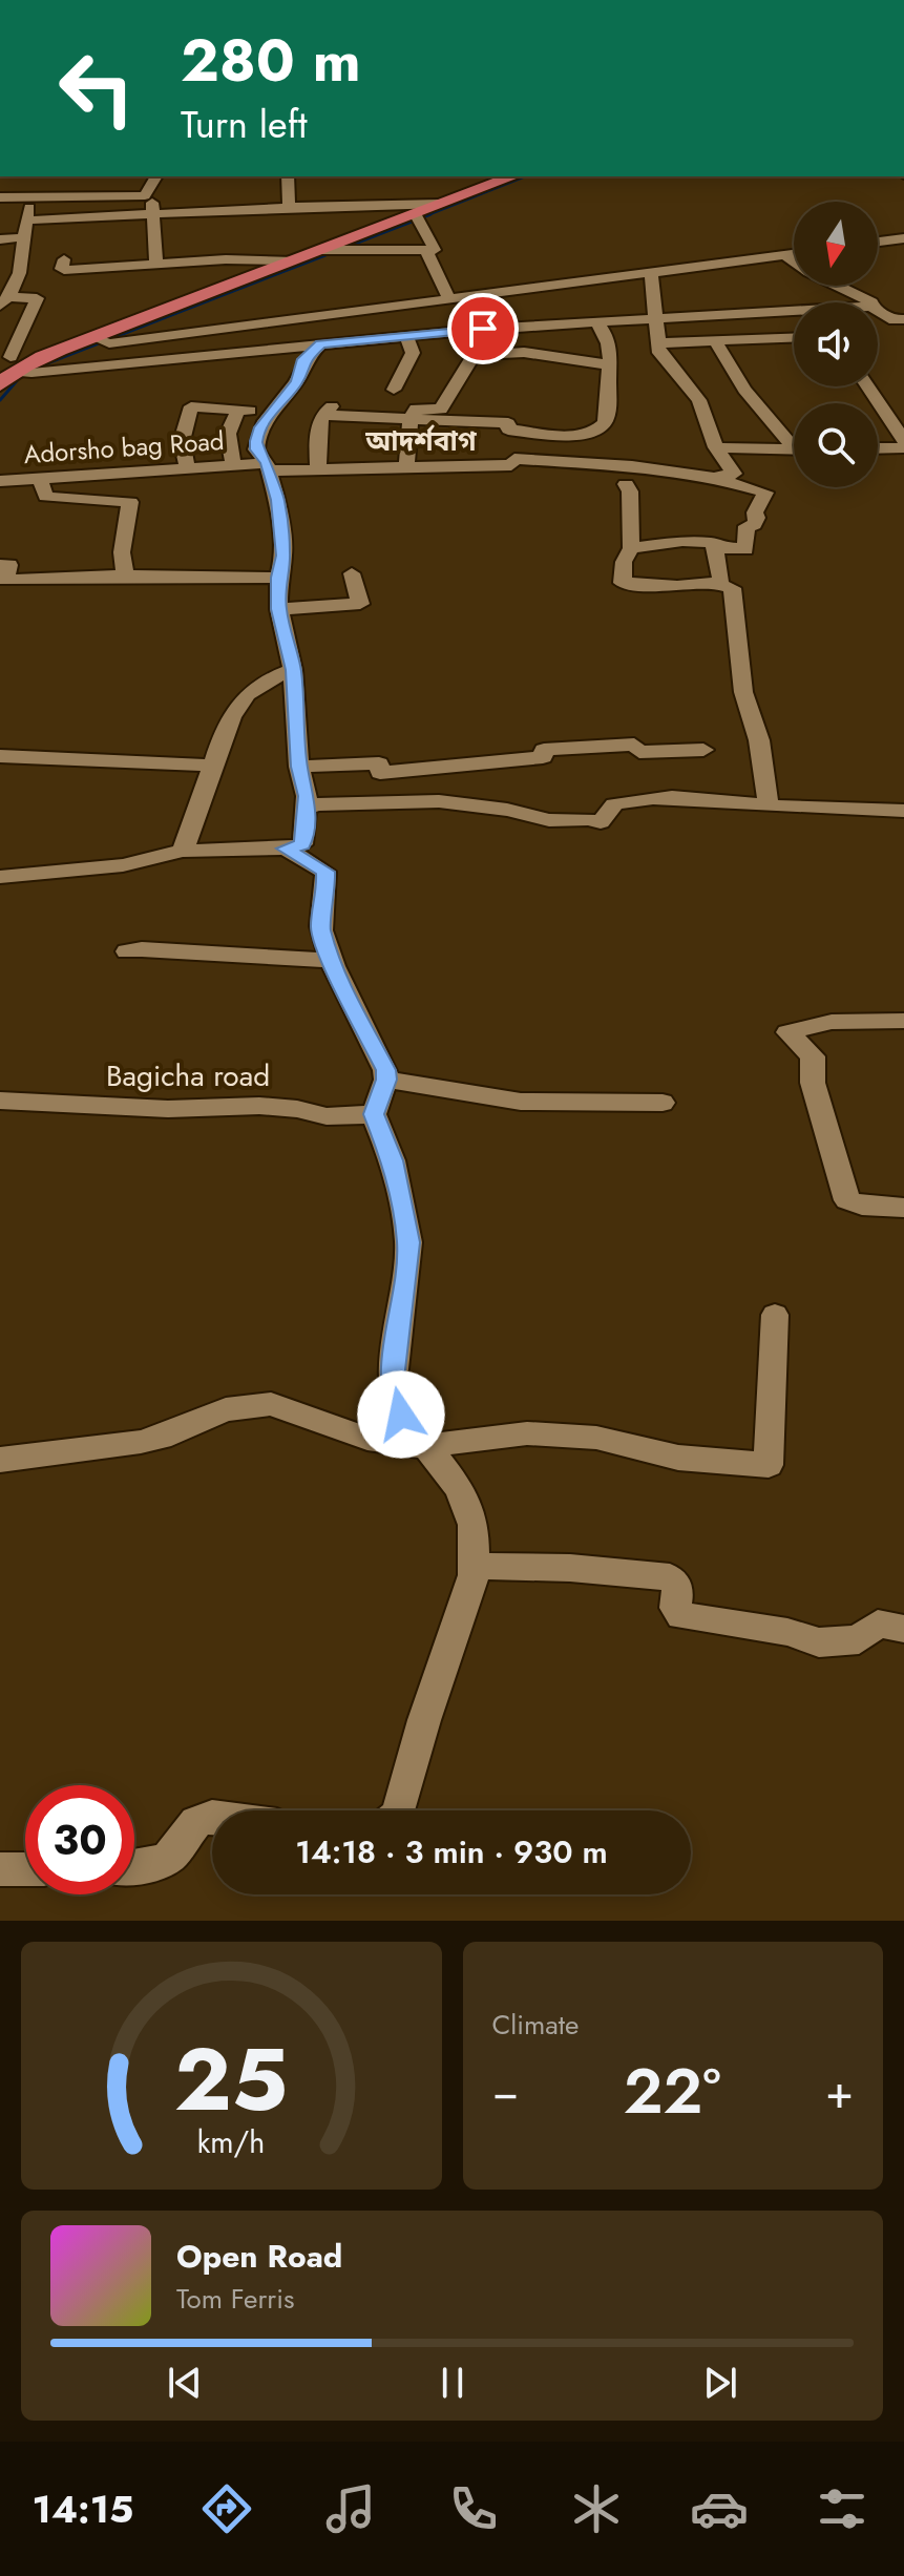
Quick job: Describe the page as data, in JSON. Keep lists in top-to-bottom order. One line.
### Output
{"streets":{"street":["Adorsho bag Road","Bagicha road"]},"districts":["আদর্শবাগ"],"north":"bottom","page":{"turn":["280 m","Turn left"],"limit":"30","trip":"14:18 · 3 min · 930 m","tile":"Climate","heat":["−","22°","+"],"song":["Open Road","Tom Ferris"],"tabs":"14:15","gauge":["25","km/h"]}}
